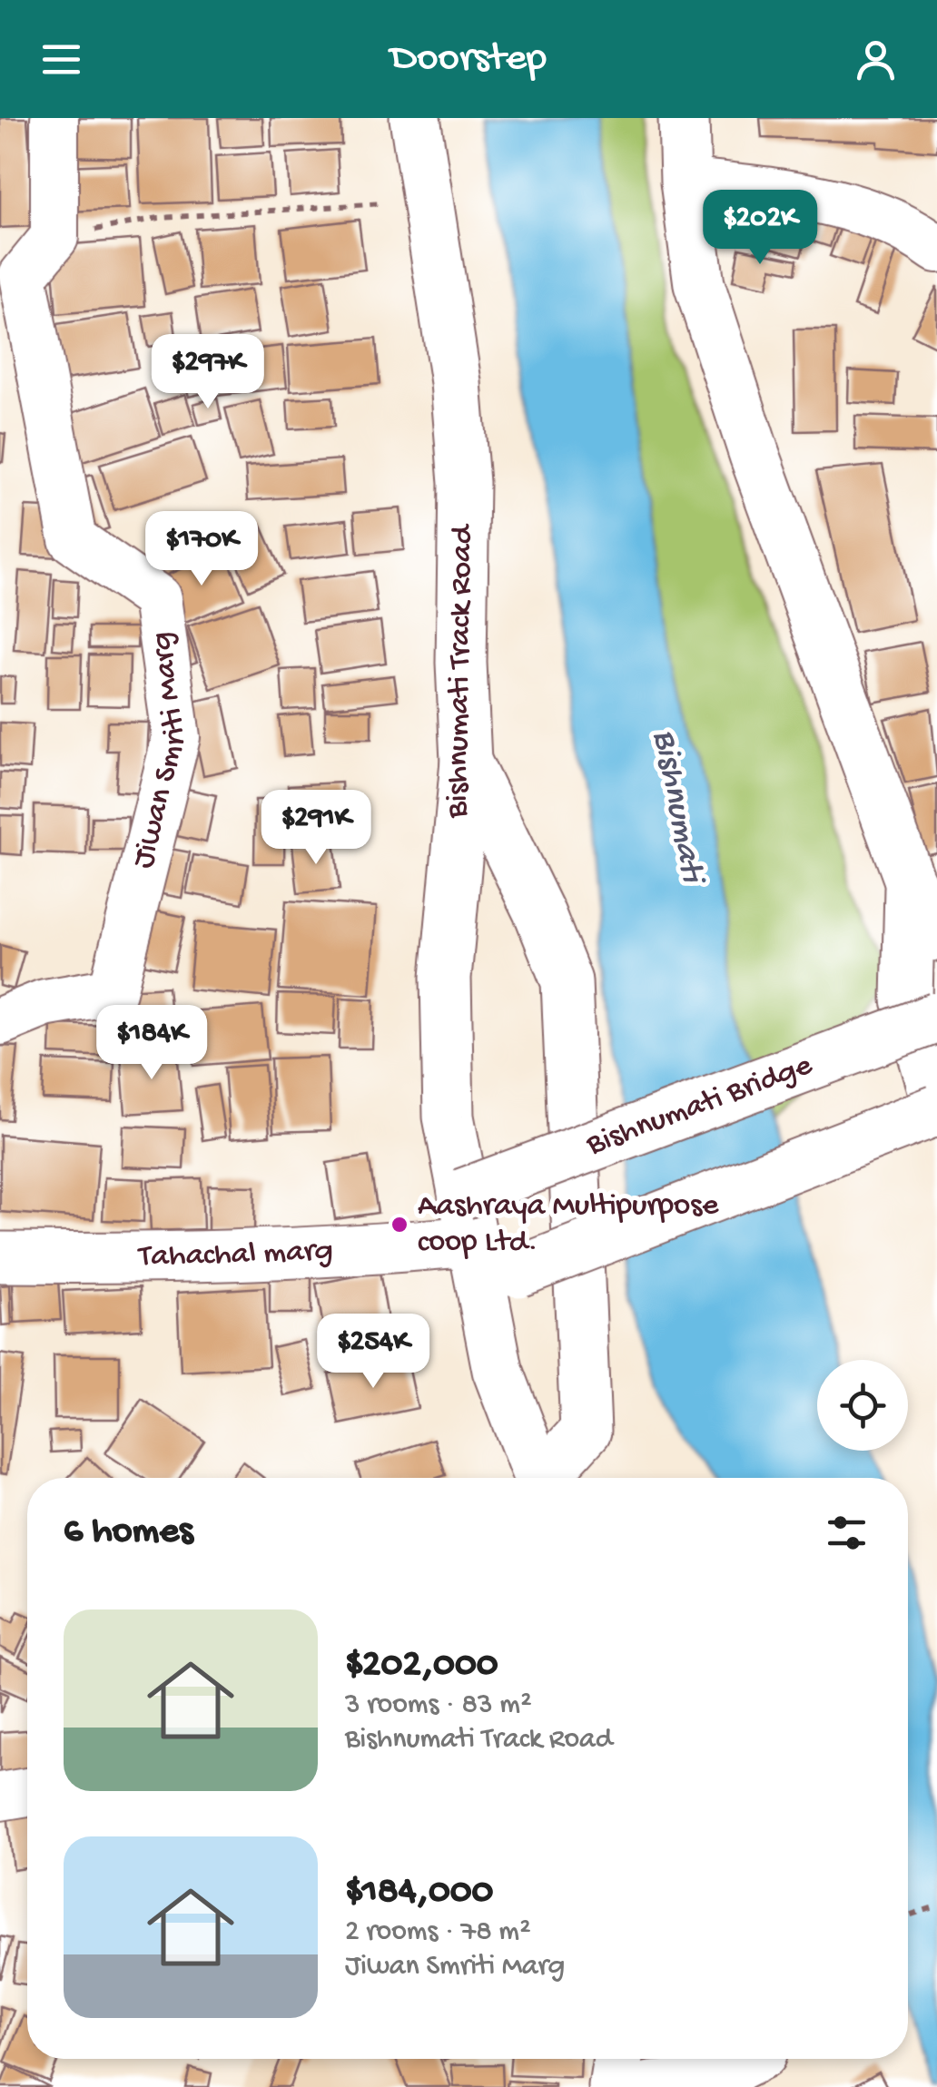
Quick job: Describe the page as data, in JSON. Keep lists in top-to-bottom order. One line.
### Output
{"streets":{"main road":["Bishnumati Track Road","Bishnumati Bridge","Tahachal marg"],"street":["Jiwan Smriti Marg"]},"crossings":[["Bishnumati Track Road","Bishnumati Bridge"],["Bishnumati Track Road","Tahachal marg"]],"water":["Bishnumati"],"places":["Aashraya Multipurpose coop Ltd."],"page":{"header":"Doorstep","price":["$202K","$297K","$170K","$291K","$184K","$254K"],"heading":"6 homes","list":[{"name":"$202,000","note":"3 rooms · 83 m² · Bishnumati Track Road"},{"name":"$184,000","note":"2 rooms · 78 m² · Jiwan Smriti Marg"}]}}
